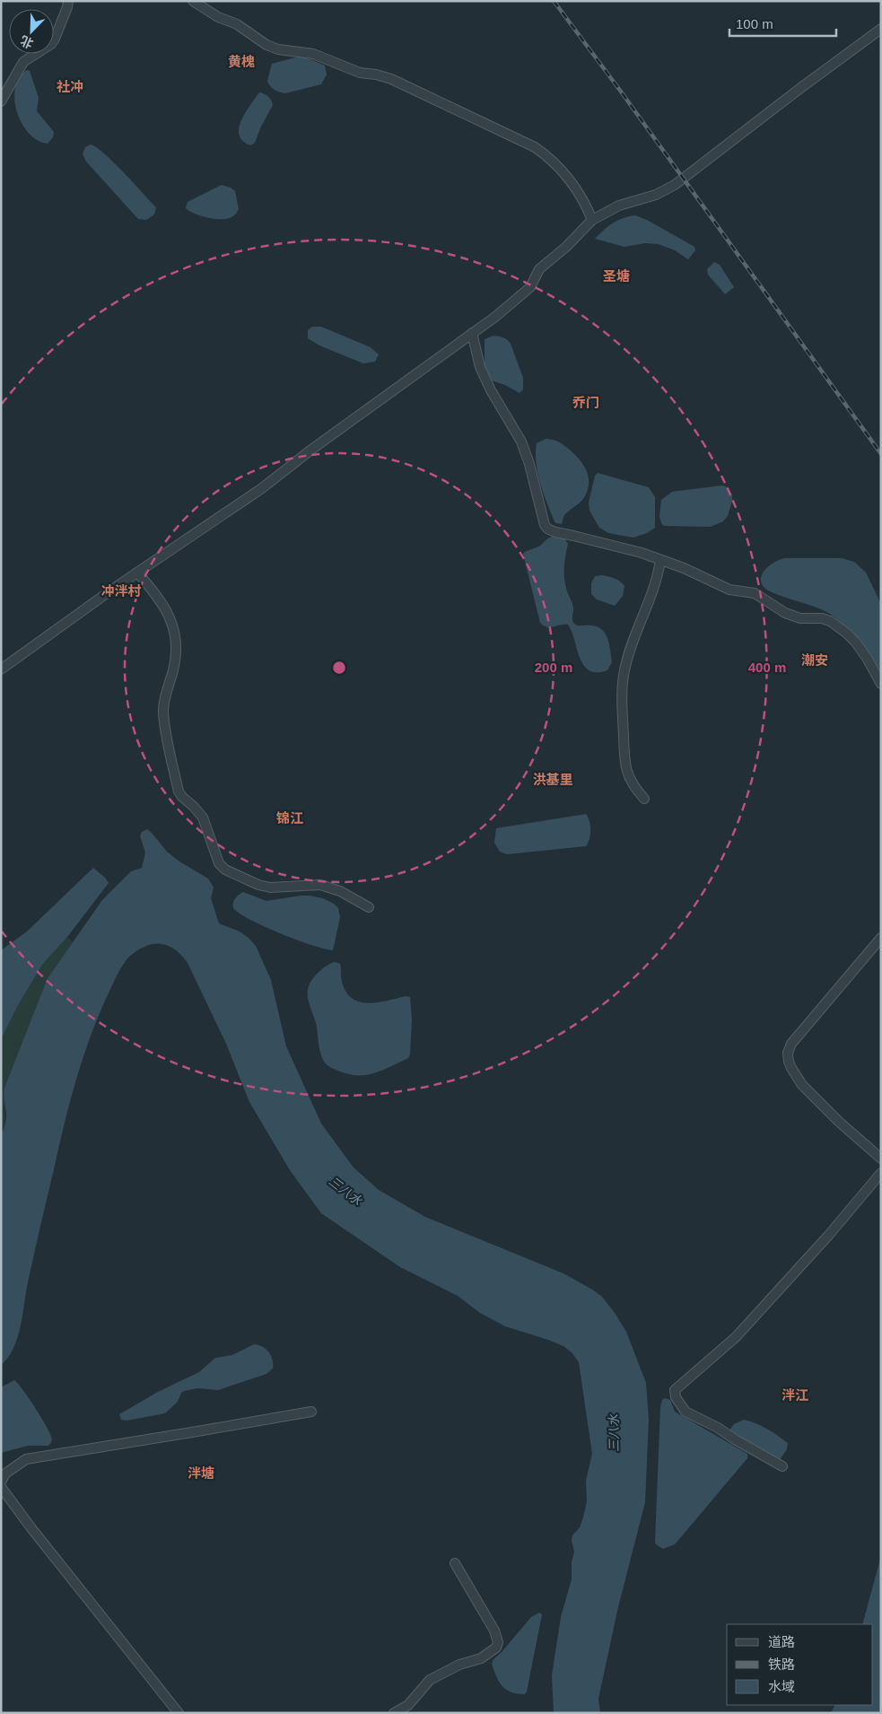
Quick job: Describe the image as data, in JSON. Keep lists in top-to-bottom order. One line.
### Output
{"districts":["黄槐","社冲","圣塘","乔门","冲泮村","潮安","洪基里","锦江","泮江","泮塘"],"water":["三八水"],"legend":["道路","铁路","水域"],"scale_bar":"100 m","north":"bottom left","rings":["200 m","400 m"]}
